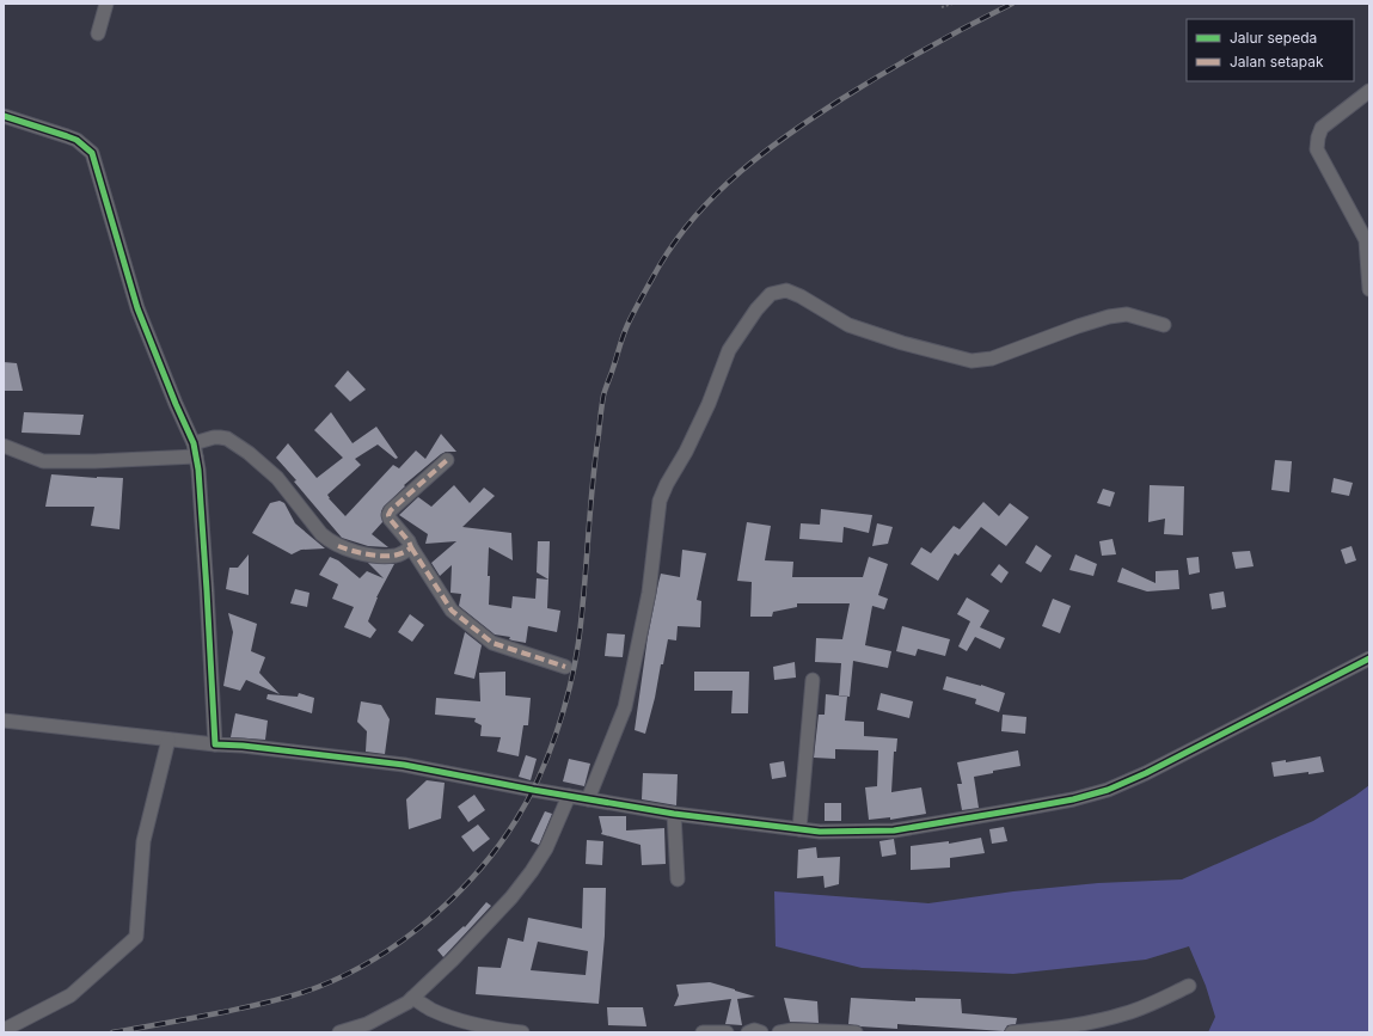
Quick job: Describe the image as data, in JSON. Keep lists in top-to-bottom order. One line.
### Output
{"legend":["Jalur sepeda","Jalan setapak"]}
